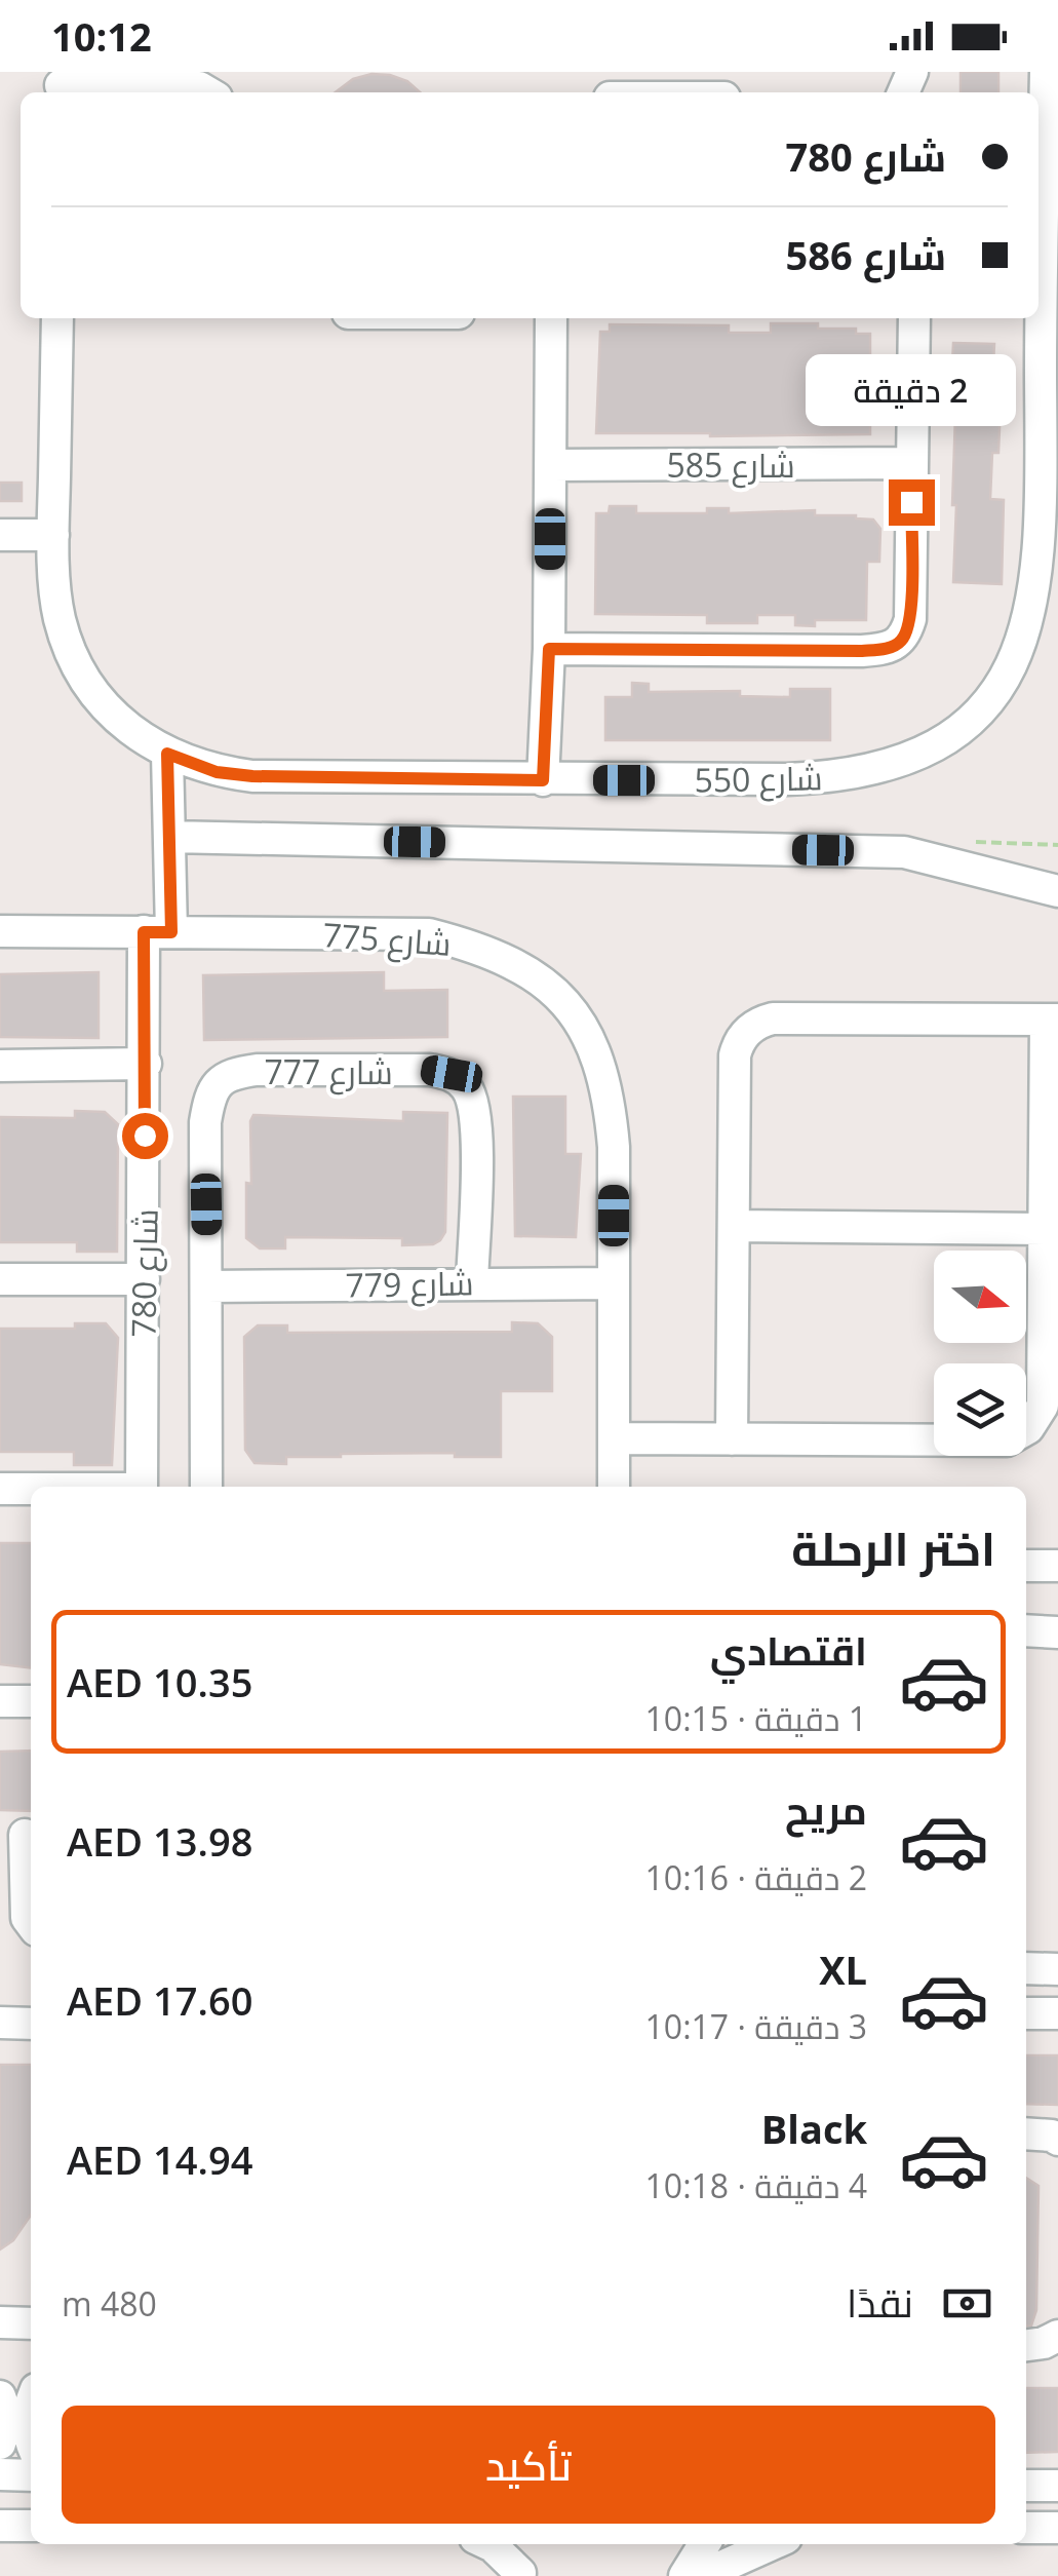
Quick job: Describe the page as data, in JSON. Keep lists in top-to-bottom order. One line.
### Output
{"streets":{"street":["شارع 585","شارع 550","شارع 775","شارع 777","شارع 780","شارع 779"]},"crossings":[["شارع 550","شارع 780"],["شارع 775","شارع 780"],["شارع 775","شارع 779"],["شارع 777","شارع 779"]],"north":"right","page":{"status":"10:12","banner":["شارع 780","شارع 586"],"bubble":"2 دقيقة","heading":"اختر الرحلة","list":[{"name":"اقتصادي","note":"1 دقيقة · 10:15","value":"AED 10.35"},{"name":"مريح","note":"2 دقيقة · 10:16","value":"AED 13.98"},{"name":"XL","note":"3 دقيقة · 10:17","value":"AED 17.60"},{"name":"Black","note":"4 دقيقة · 10:18","value":"AED 14.94"}],"pay":["نقدًا","480 m"],"buttons":"تأكيد"}}
